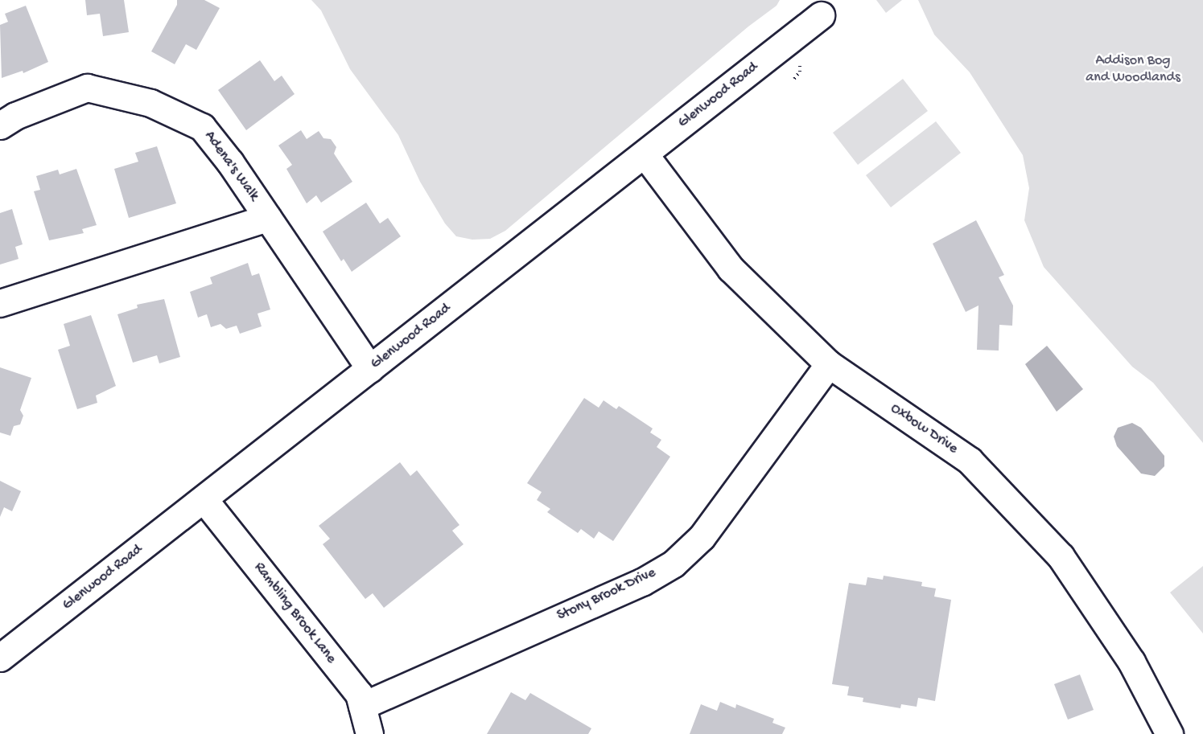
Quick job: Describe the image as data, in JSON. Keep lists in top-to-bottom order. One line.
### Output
{"streets":{"street":["Glenwood Road","Adena's Walk","Oxbow Drive","Stony Brook Drive","Rambling Brook Lane"]},"crossings":[["Glenwood Road","Adena's Walk"],["Glenwood Road","Oxbow Drive"],["Glenwood Road","Rambling Brook Lane"],["Oxbow Drive","Stony Brook Drive"],["Stony Brook Drive","Rambling Brook Lane"]],"parks":["Addison Bog and Woodlands"]}
